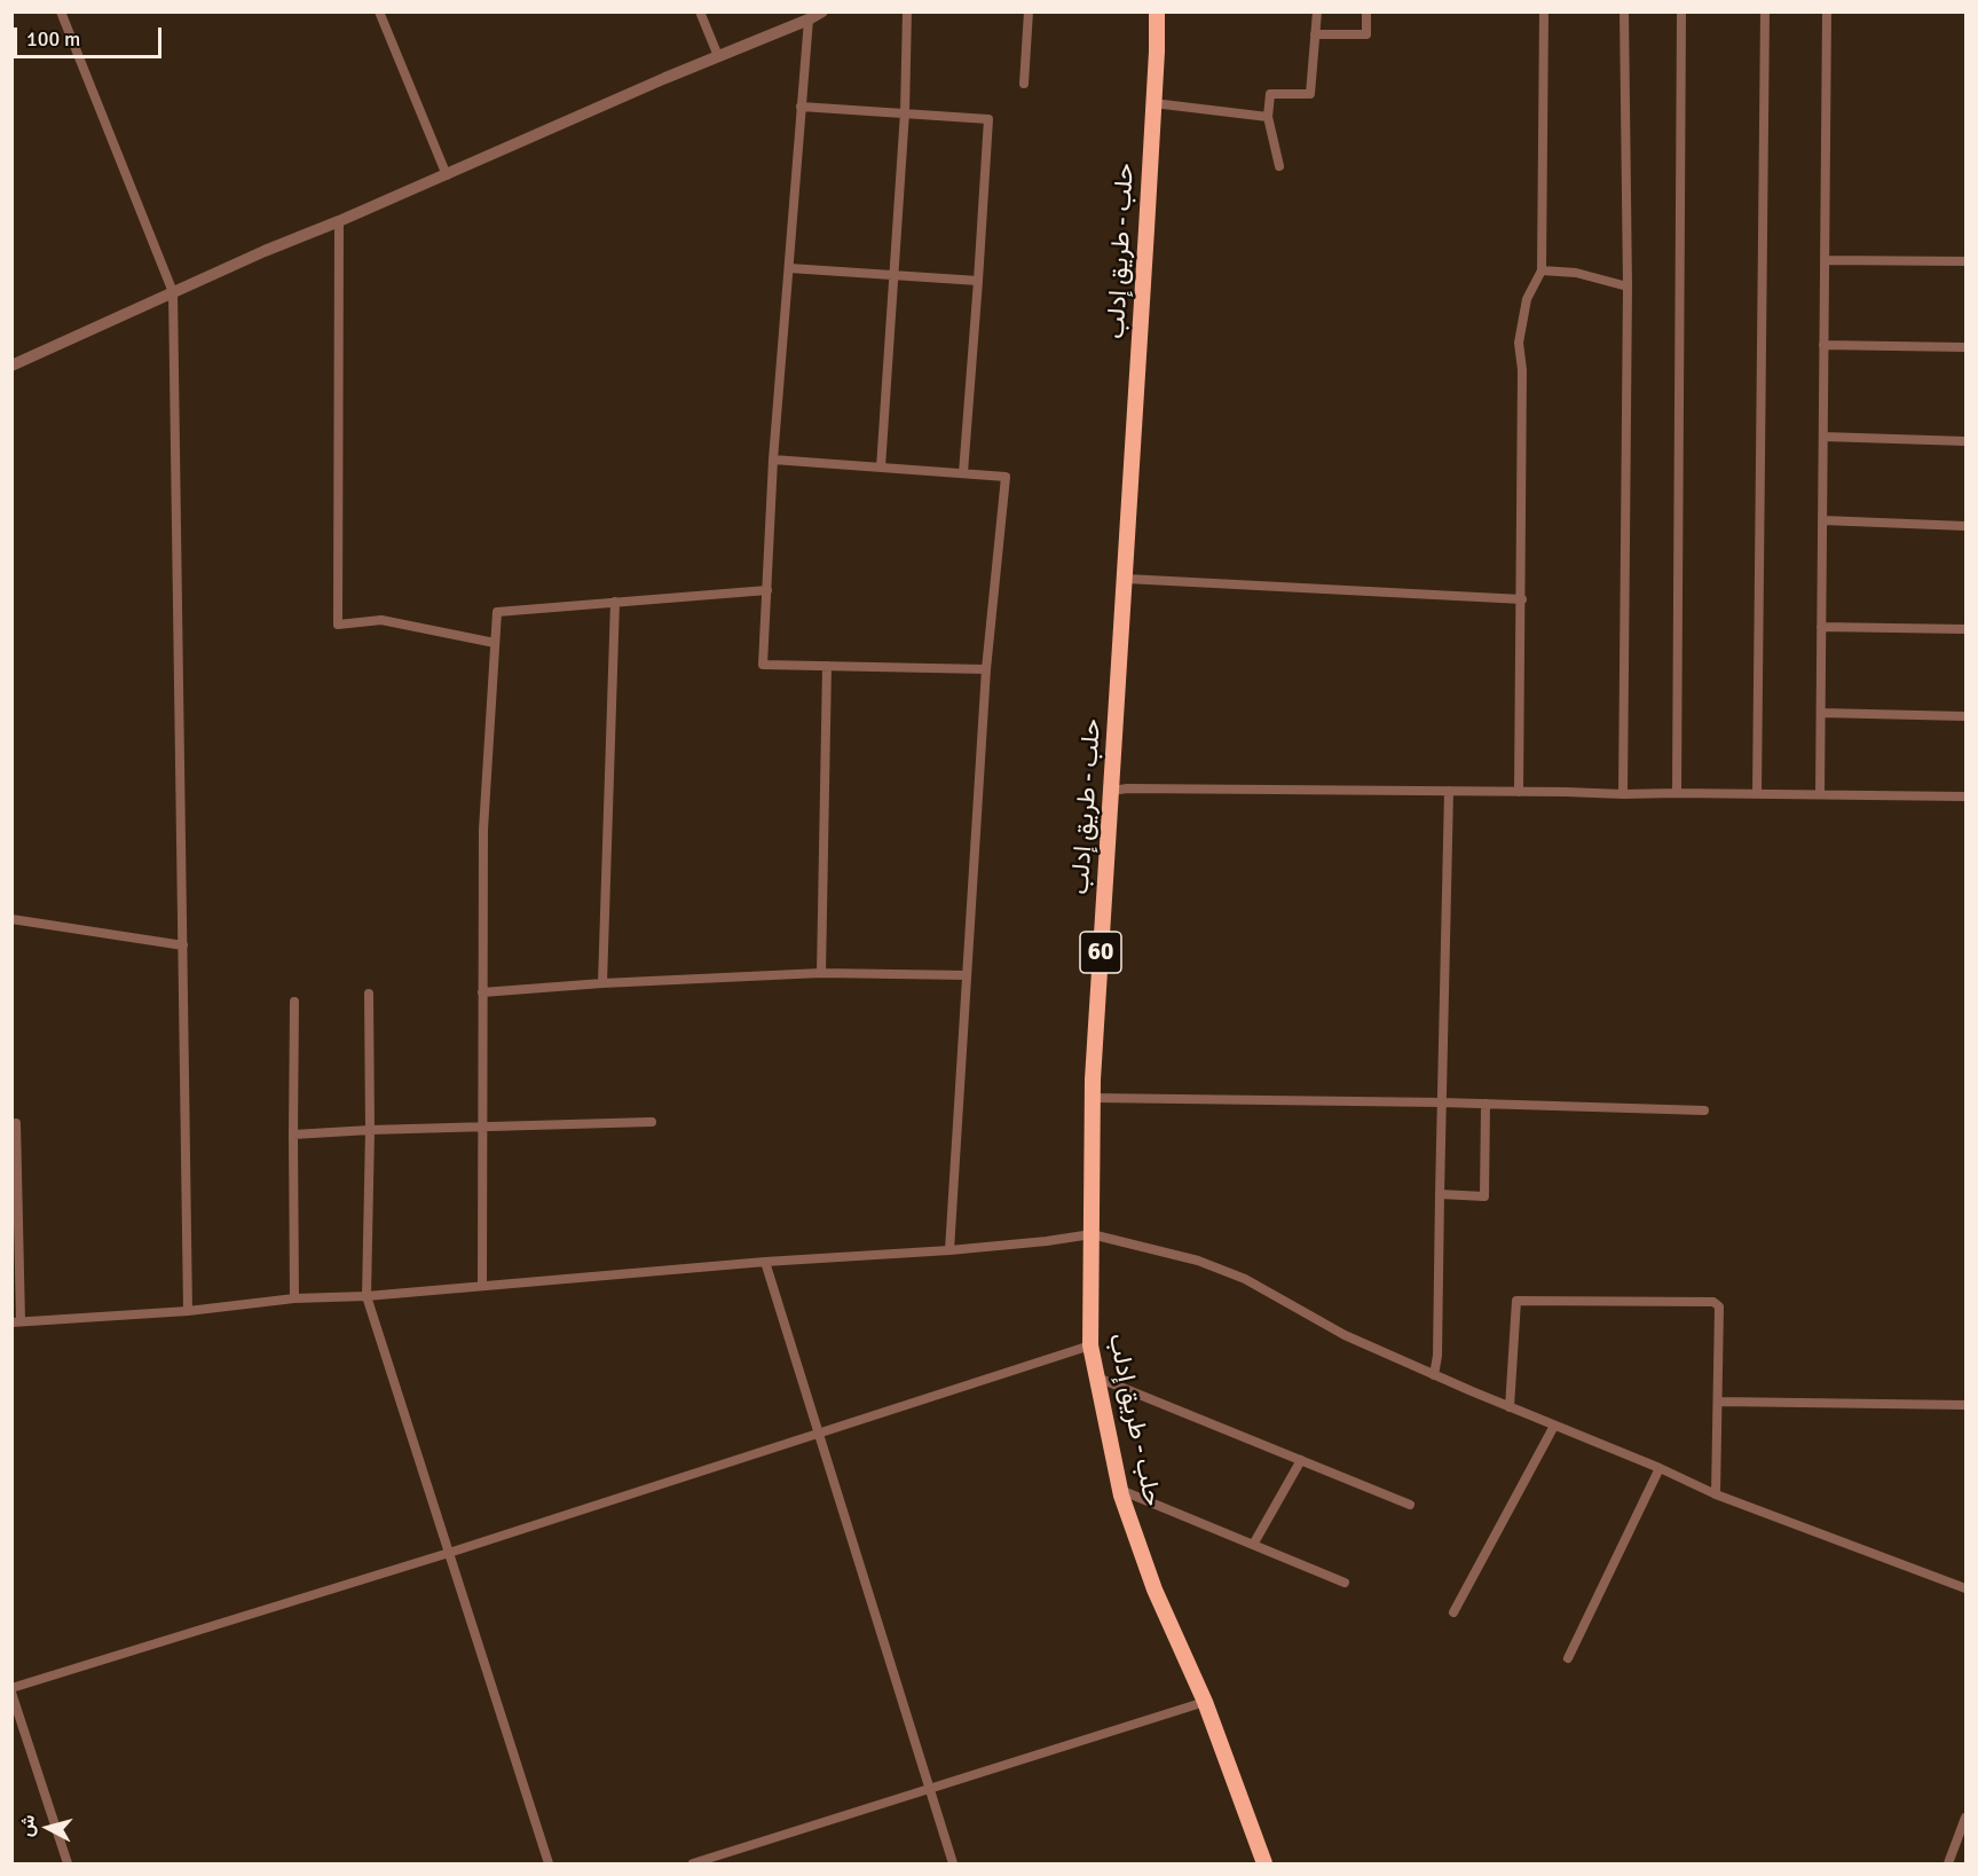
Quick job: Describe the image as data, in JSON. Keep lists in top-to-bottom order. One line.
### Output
{"streets":{"highway":["حلب - طريق إدلب","60"]},"scale_bar":"100 m","north":"left"}
